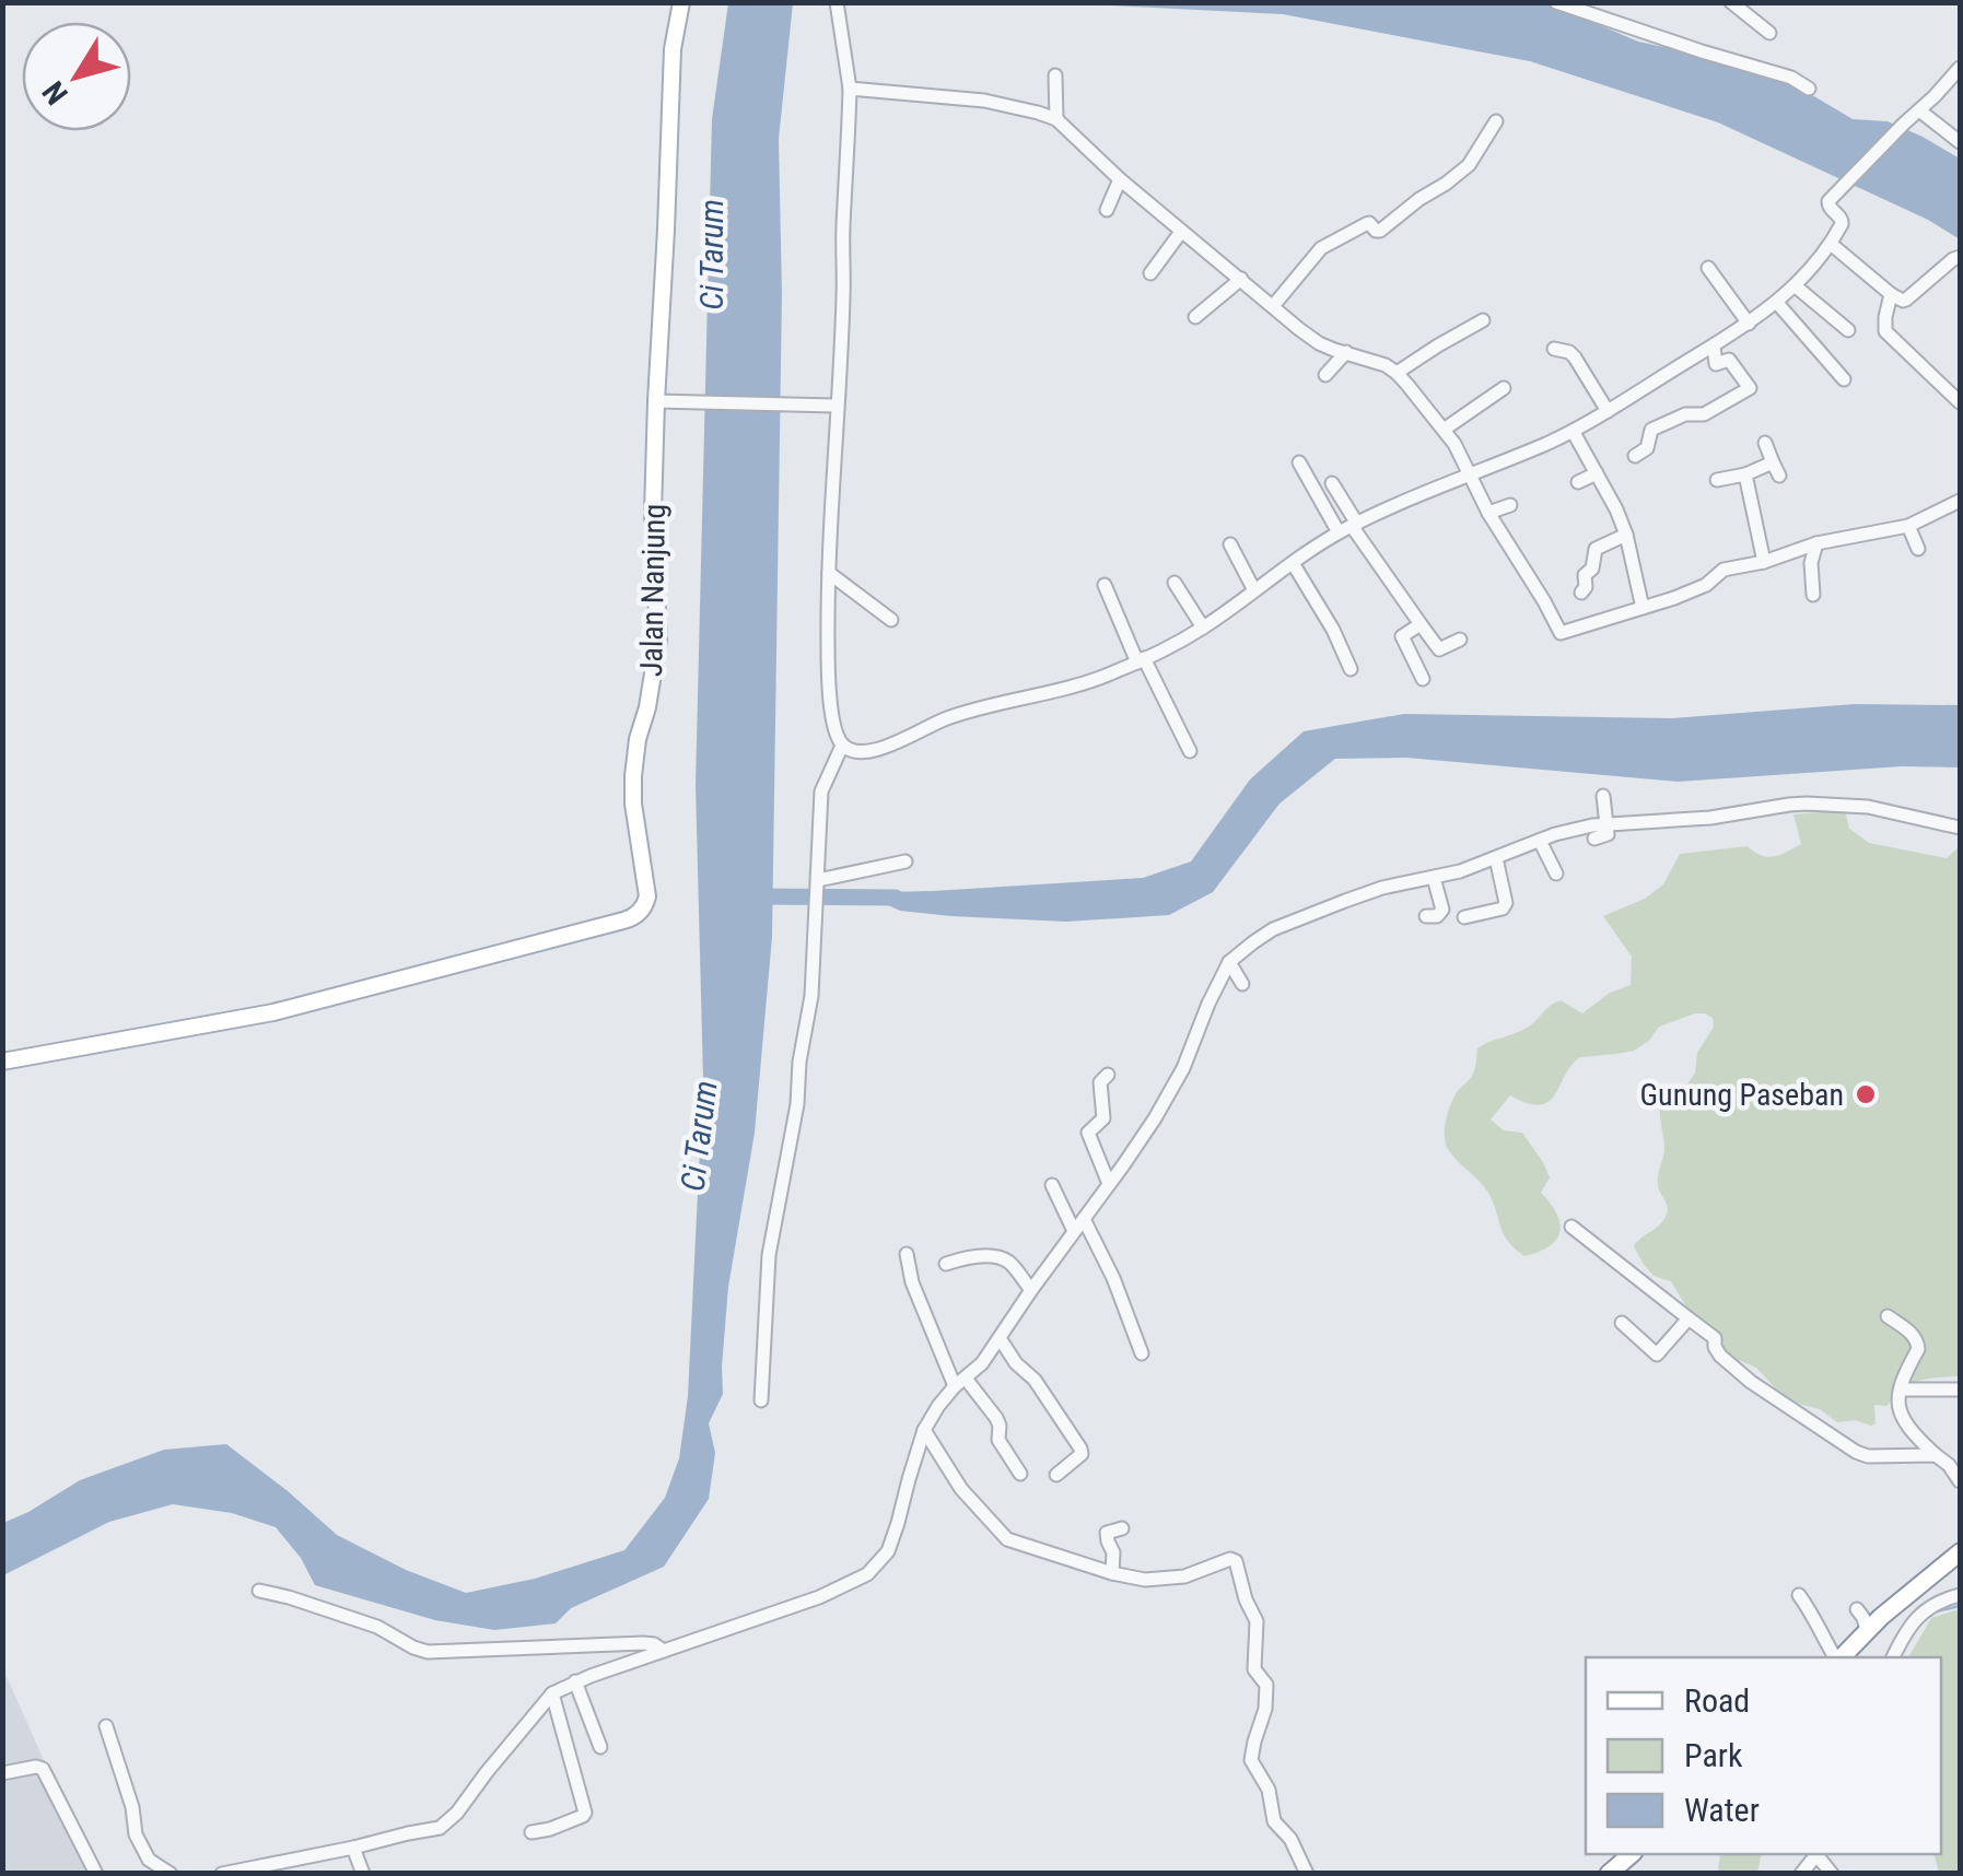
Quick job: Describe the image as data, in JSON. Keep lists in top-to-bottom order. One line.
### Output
{"streets":{"main road":["Jalan Nanjung"]},"water":["Ci Tarum"],"places":["Gunung Paseban"],"legend":["Road","Park","Water"],"north":"bottom left"}
